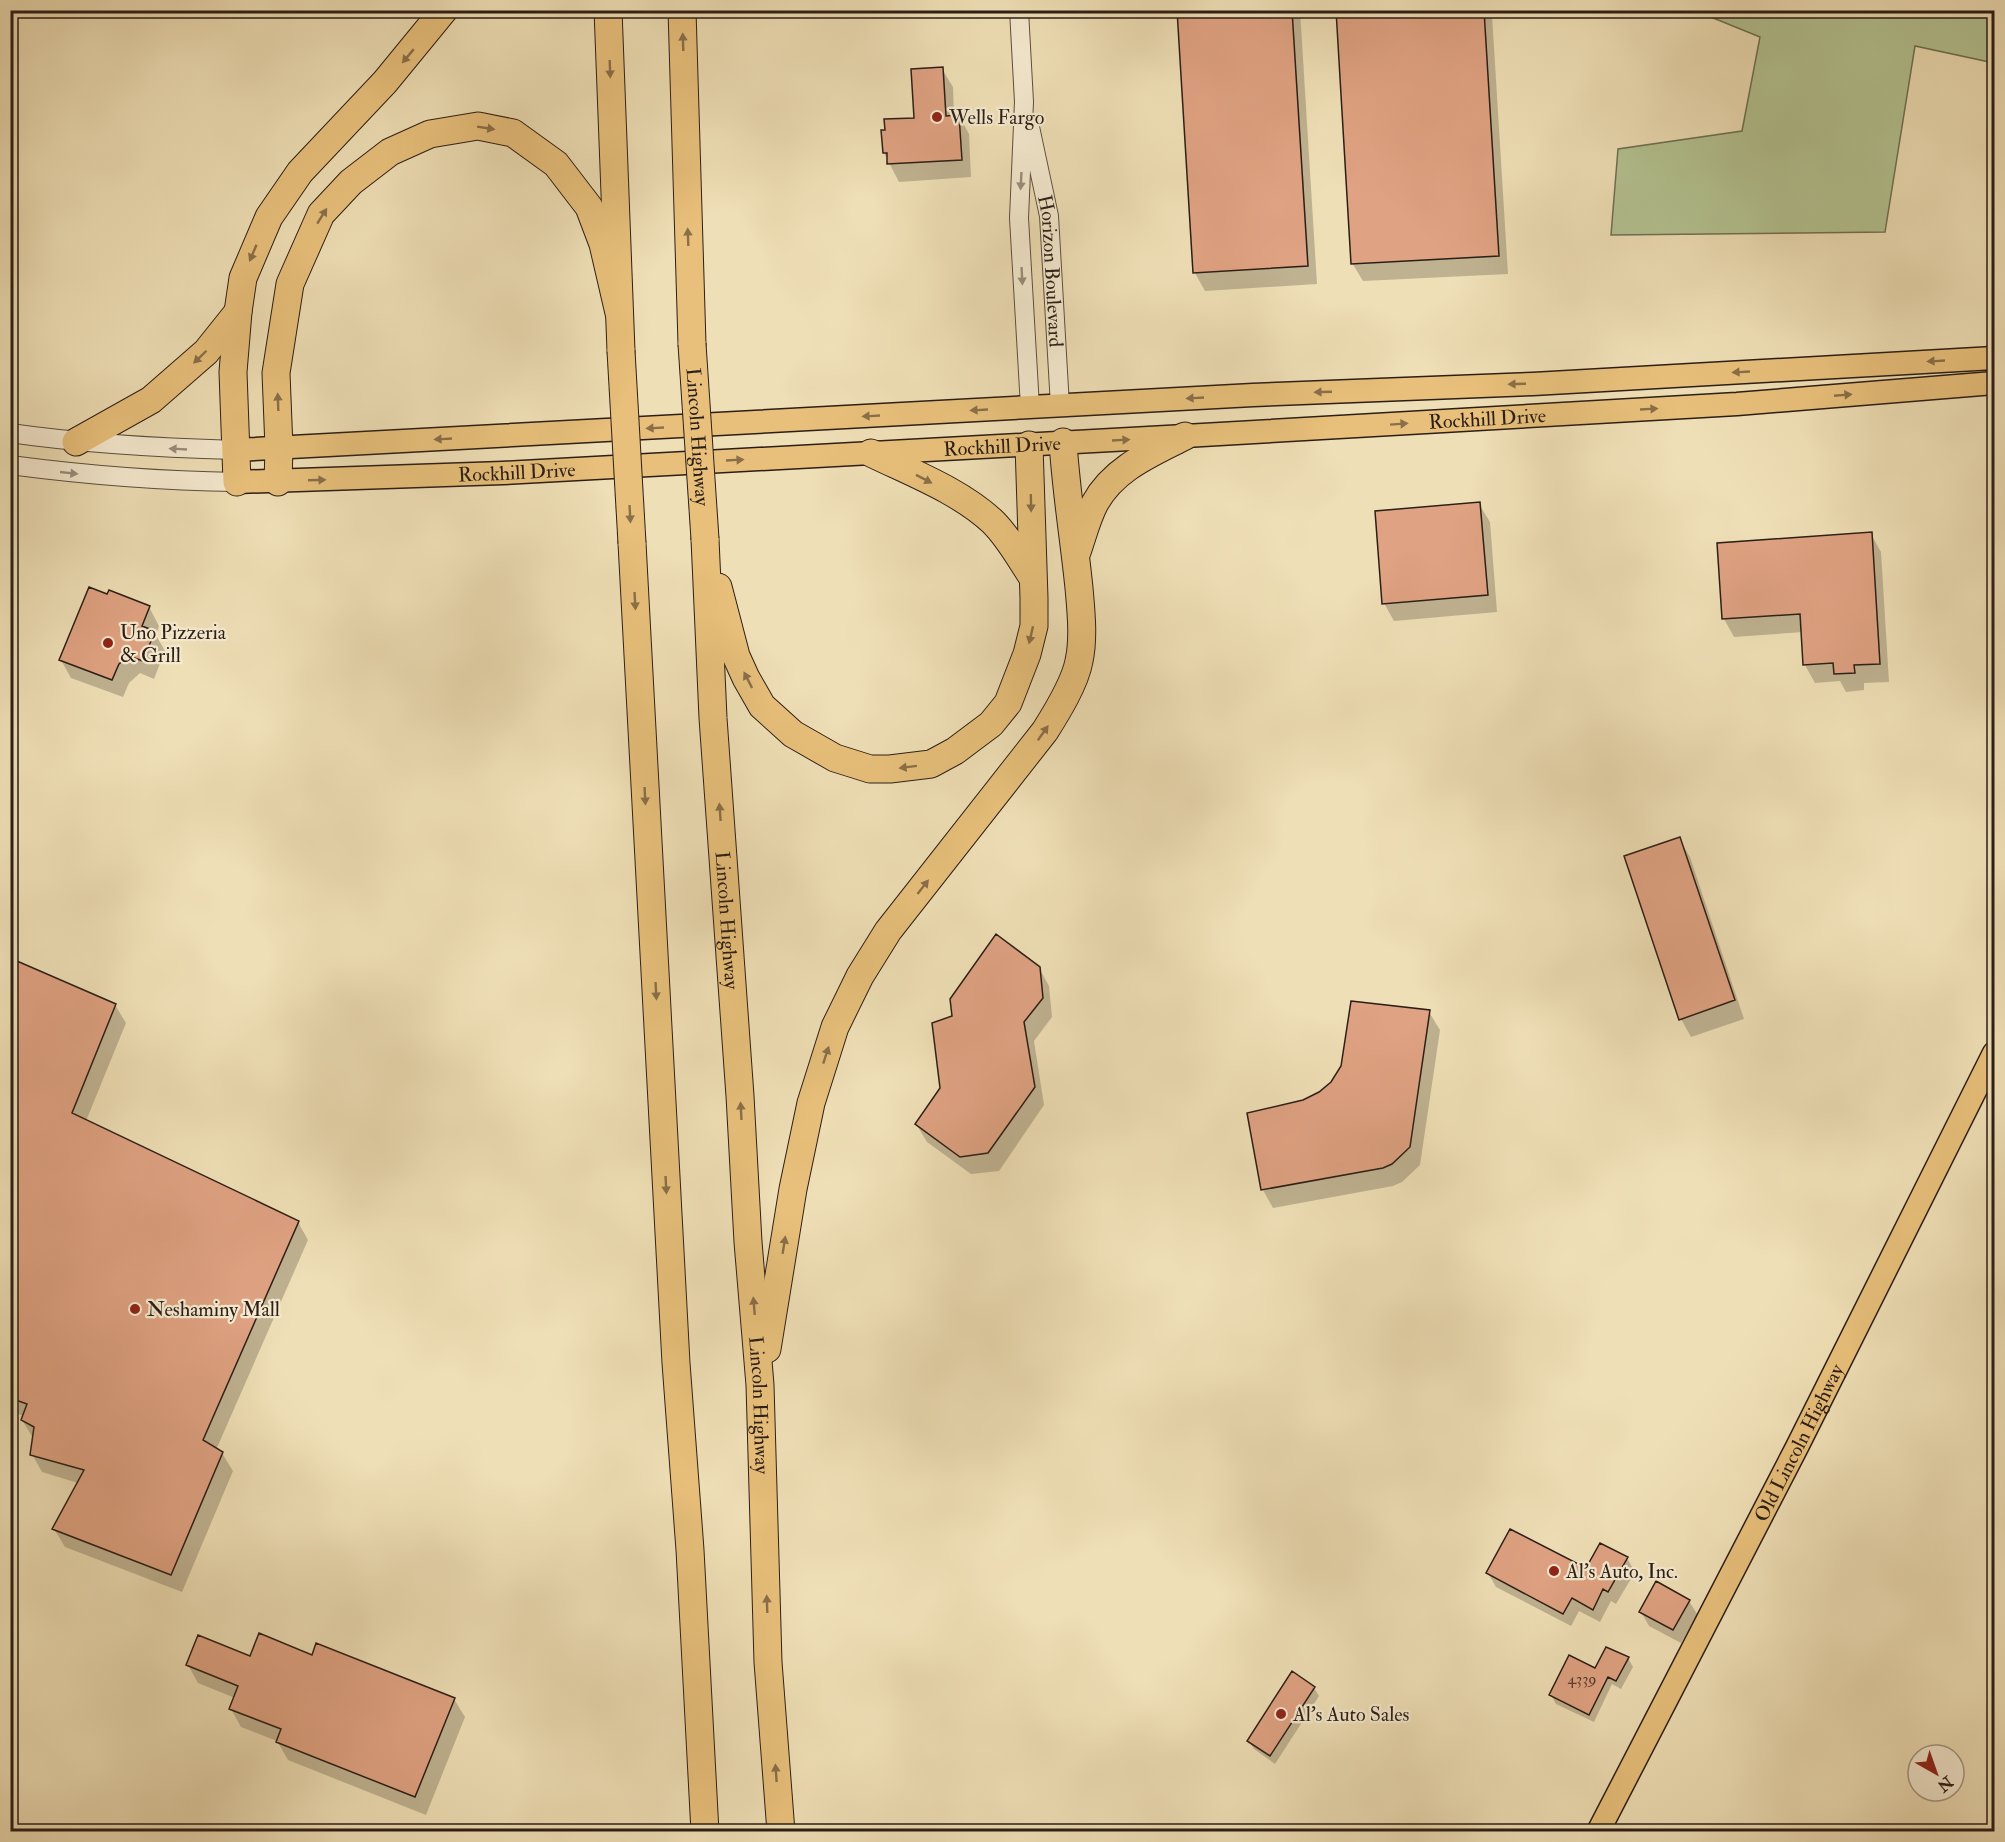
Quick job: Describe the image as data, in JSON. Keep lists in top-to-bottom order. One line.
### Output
{"streets":{"highway":["Lincoln Highway"],"main road":["Horizon Boulevard","Rockhill Drive","Old Lincoln Highway"]},"crossings":[["Horizon Boulevard","Rockhill Drive"]],"places":["Wells Fargo","Uno Pizzeria & Grill","Neshaminy Mall","Al's Auto, Inc.","Al's Auto Sales"],"house_numbers":["4339"],"north":"bottom right"}
